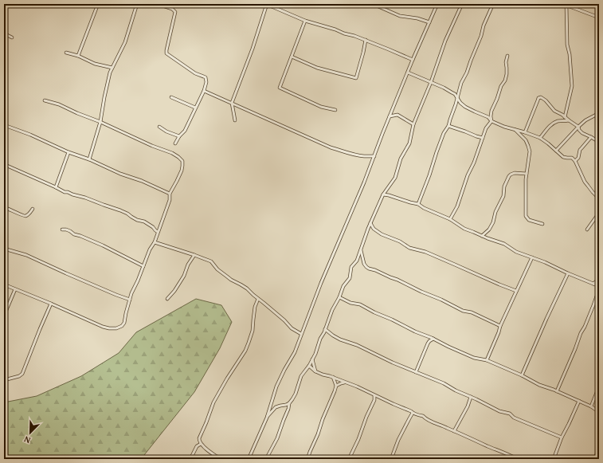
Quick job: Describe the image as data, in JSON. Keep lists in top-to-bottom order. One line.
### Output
{"north":"bottom left"}
